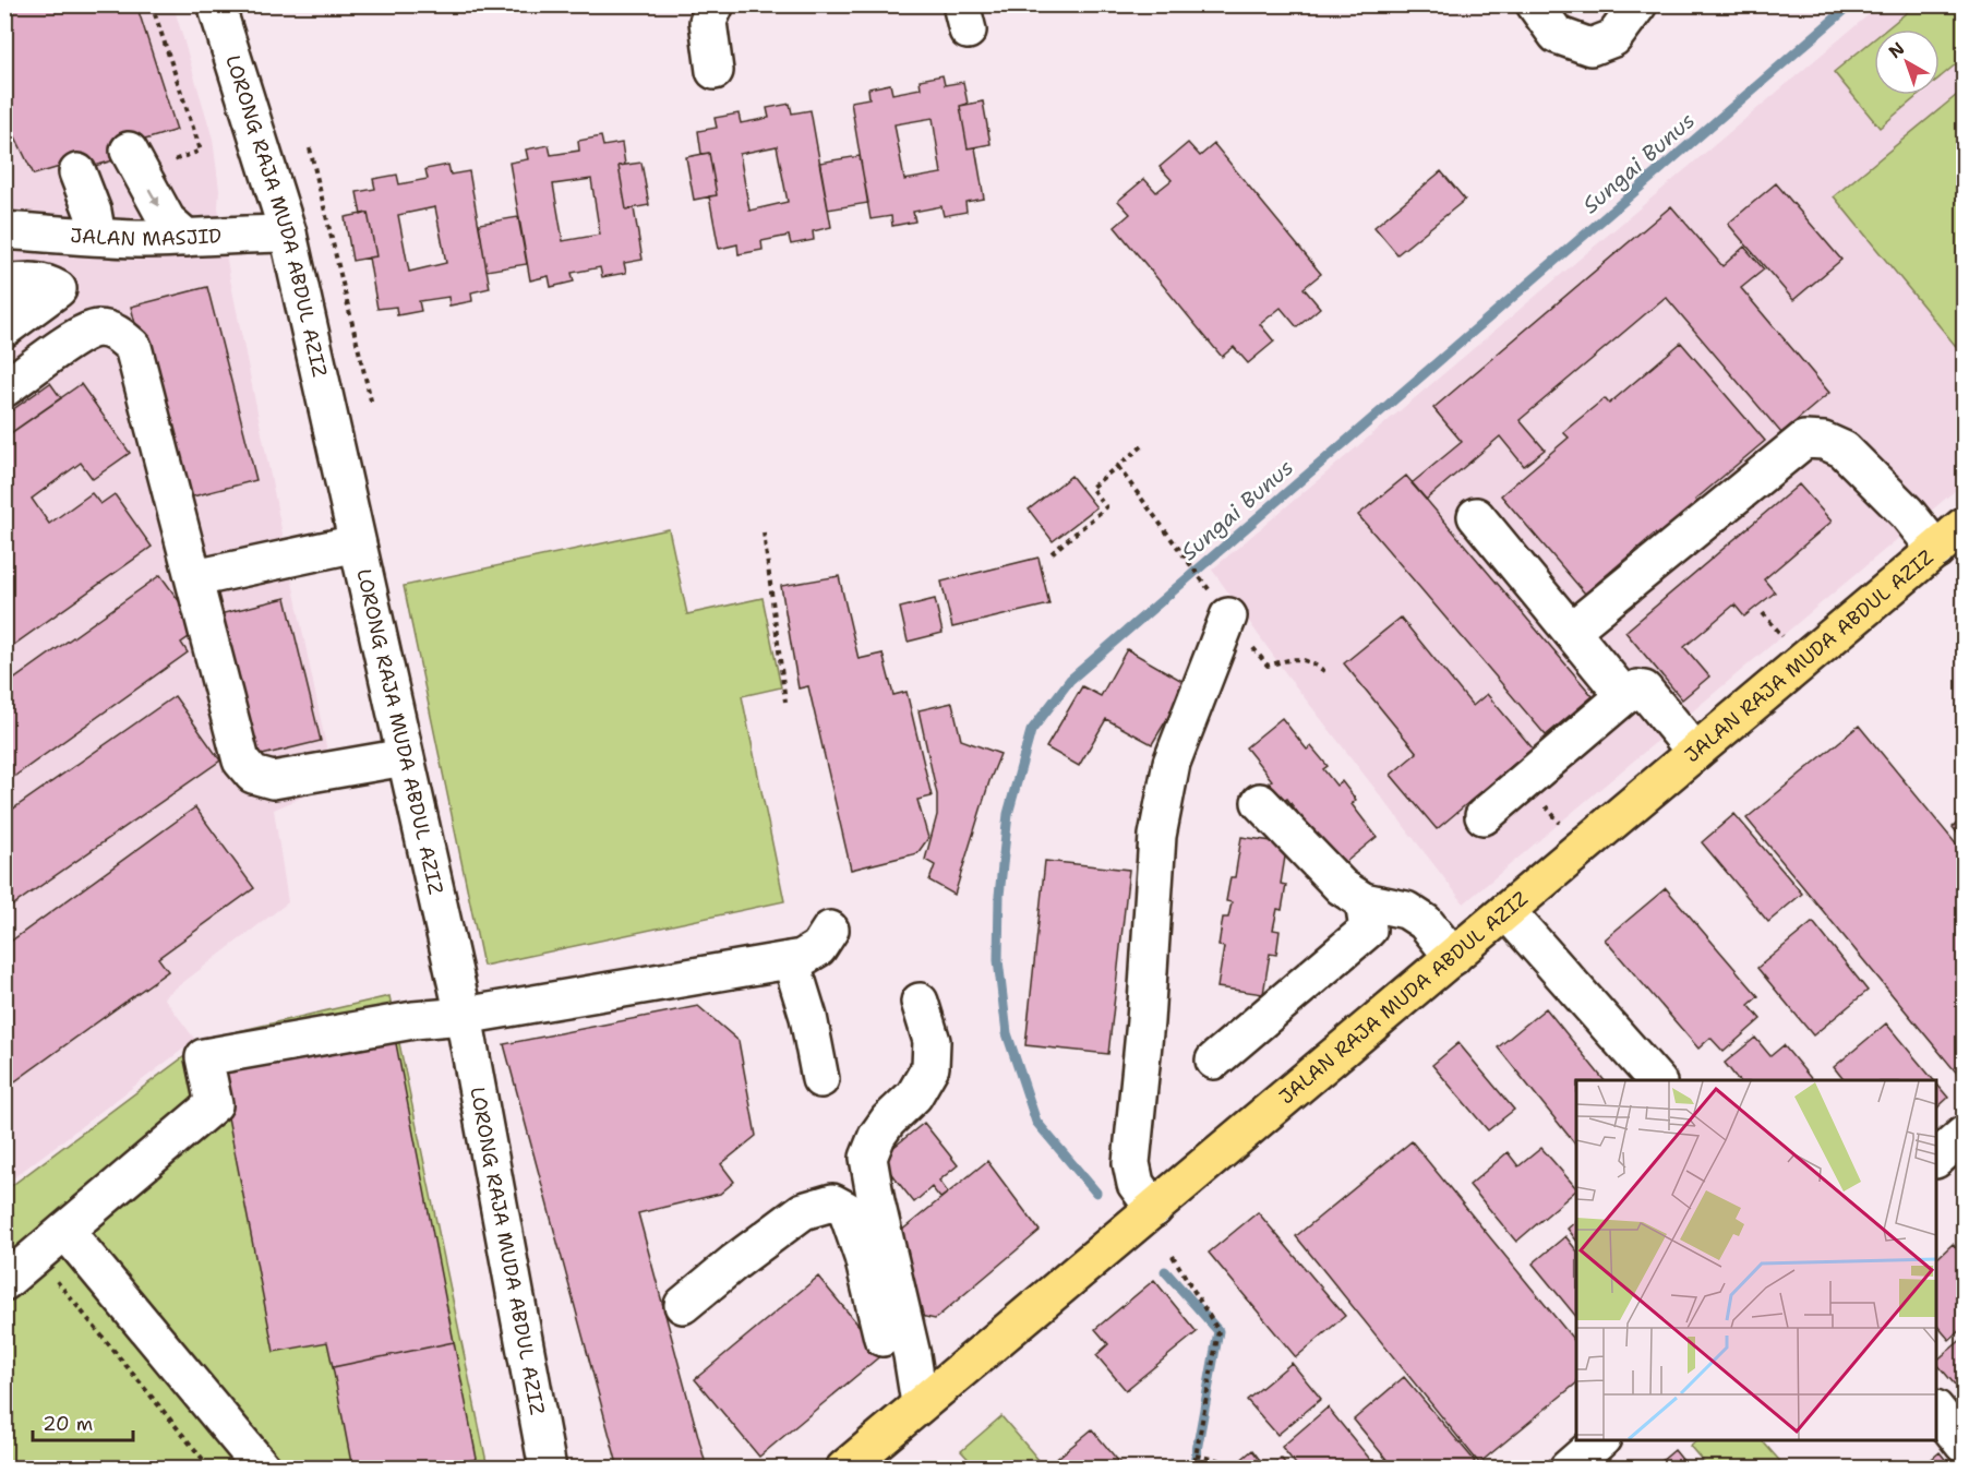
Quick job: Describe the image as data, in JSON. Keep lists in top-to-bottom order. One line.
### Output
{"streets":{"main road":["JALAN RAJA MUDA ABDUL AZIZ"],"street":["LORONG RAJA MUDA ABDUL AZIZ","JALAN MASJID"]},"crossings":[["LORONG RAJA MUDA ABDUL AZIZ","JALAN MASJID"]],"water":["Sungai Bunus"],"scale_bar":"20 m","north":"top left"}
